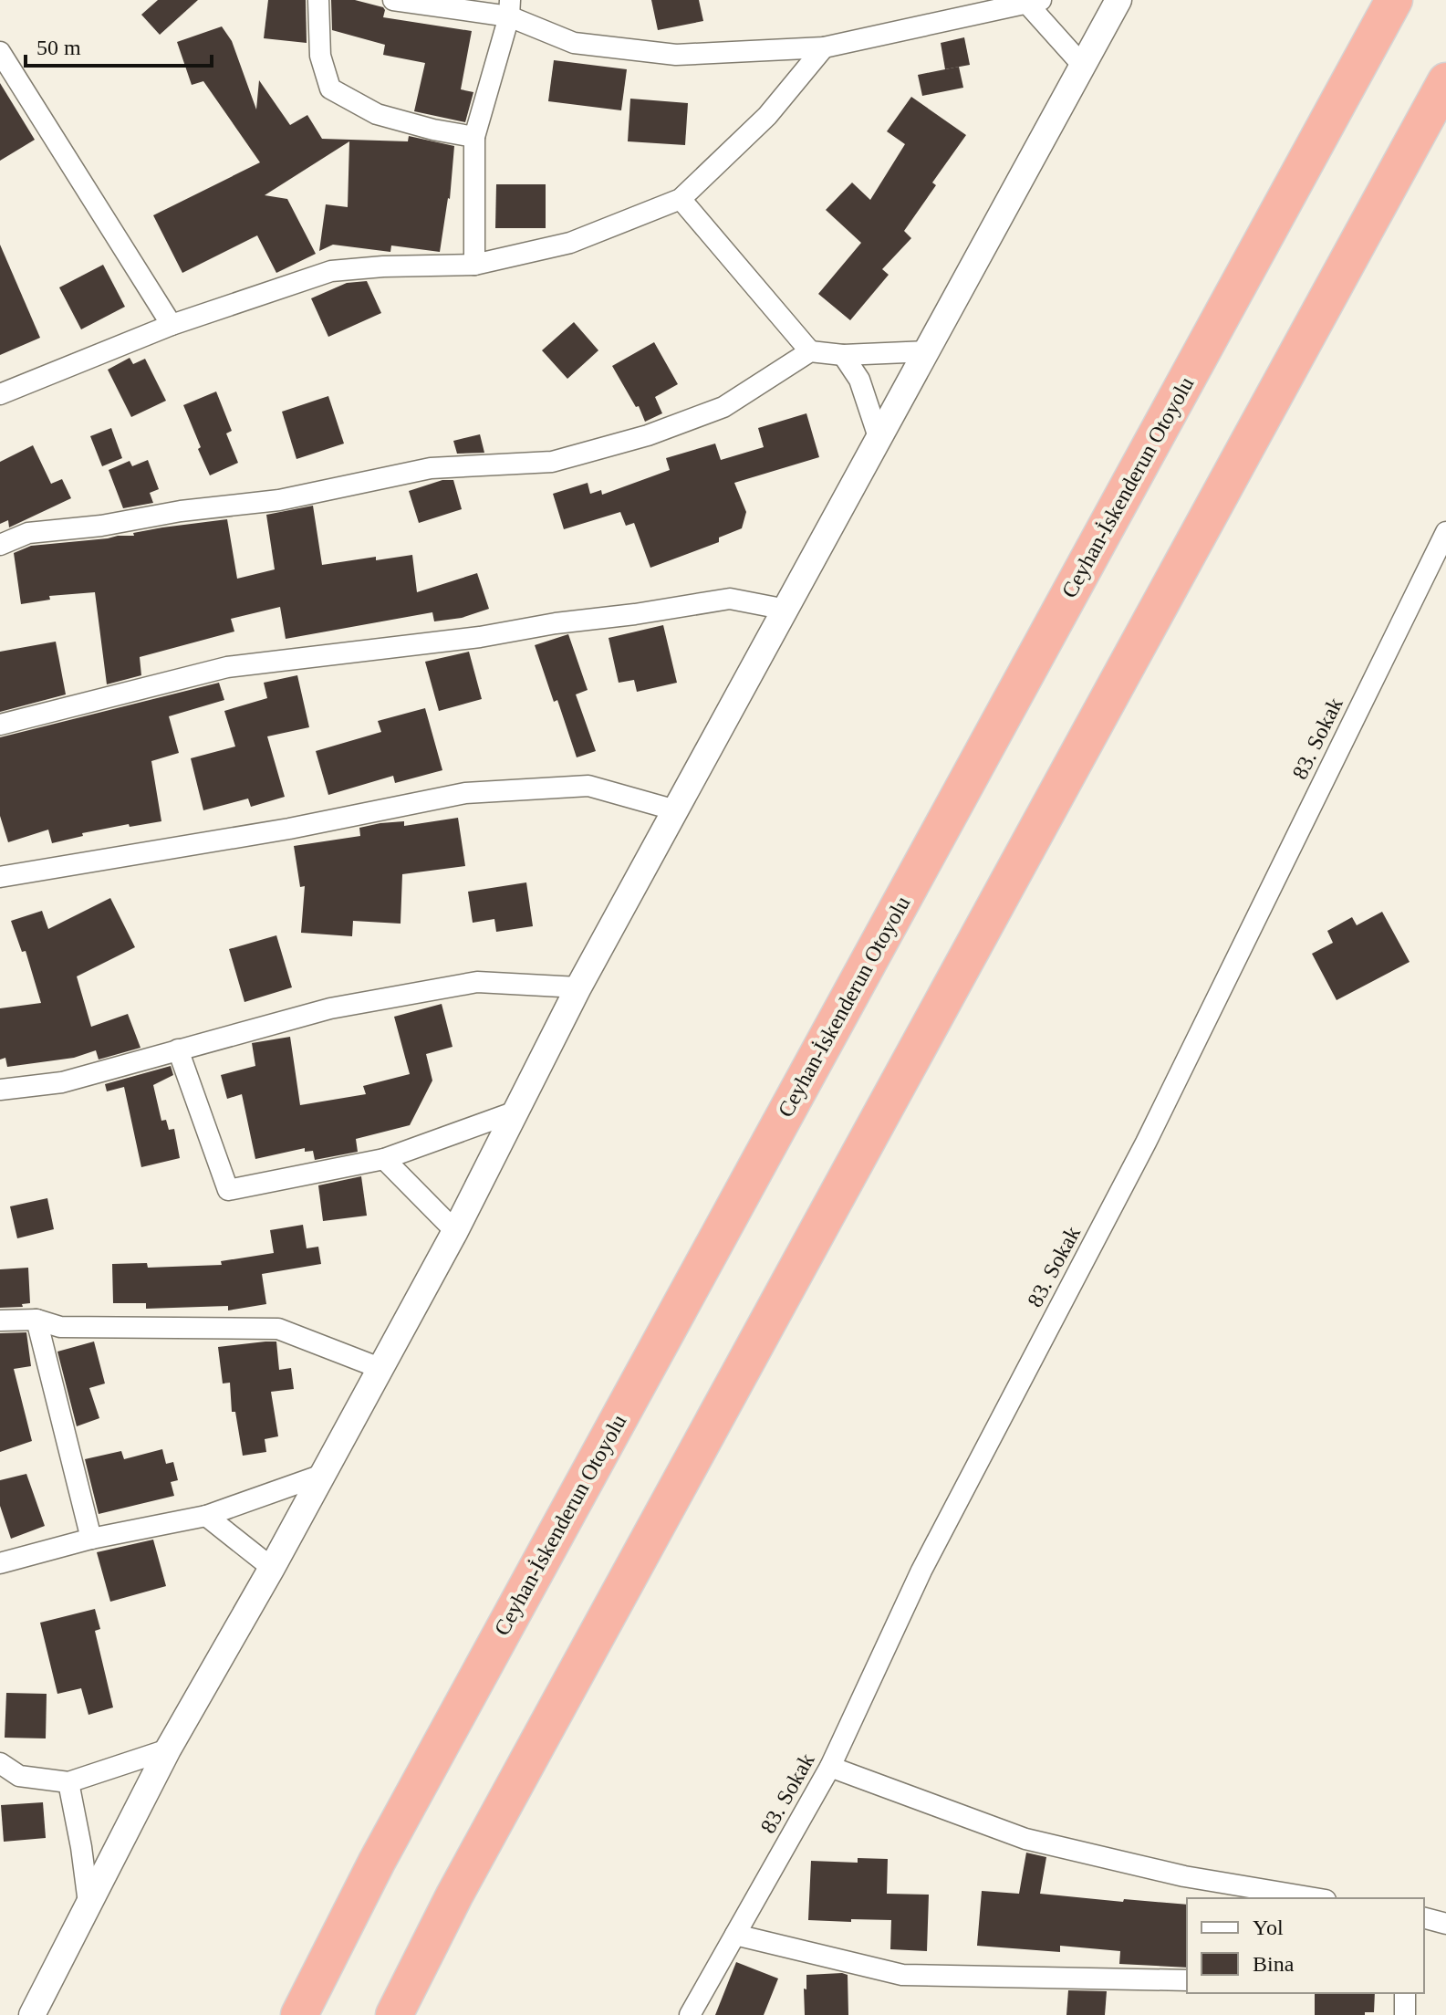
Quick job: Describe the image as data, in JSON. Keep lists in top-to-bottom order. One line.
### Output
{"streets":{"highway":["Ceyhan-İskenderun Otoyolu"],"street":["83. Sokak"]},"legend":["Yol","Bina"],"scale_bar":"50 m"}
